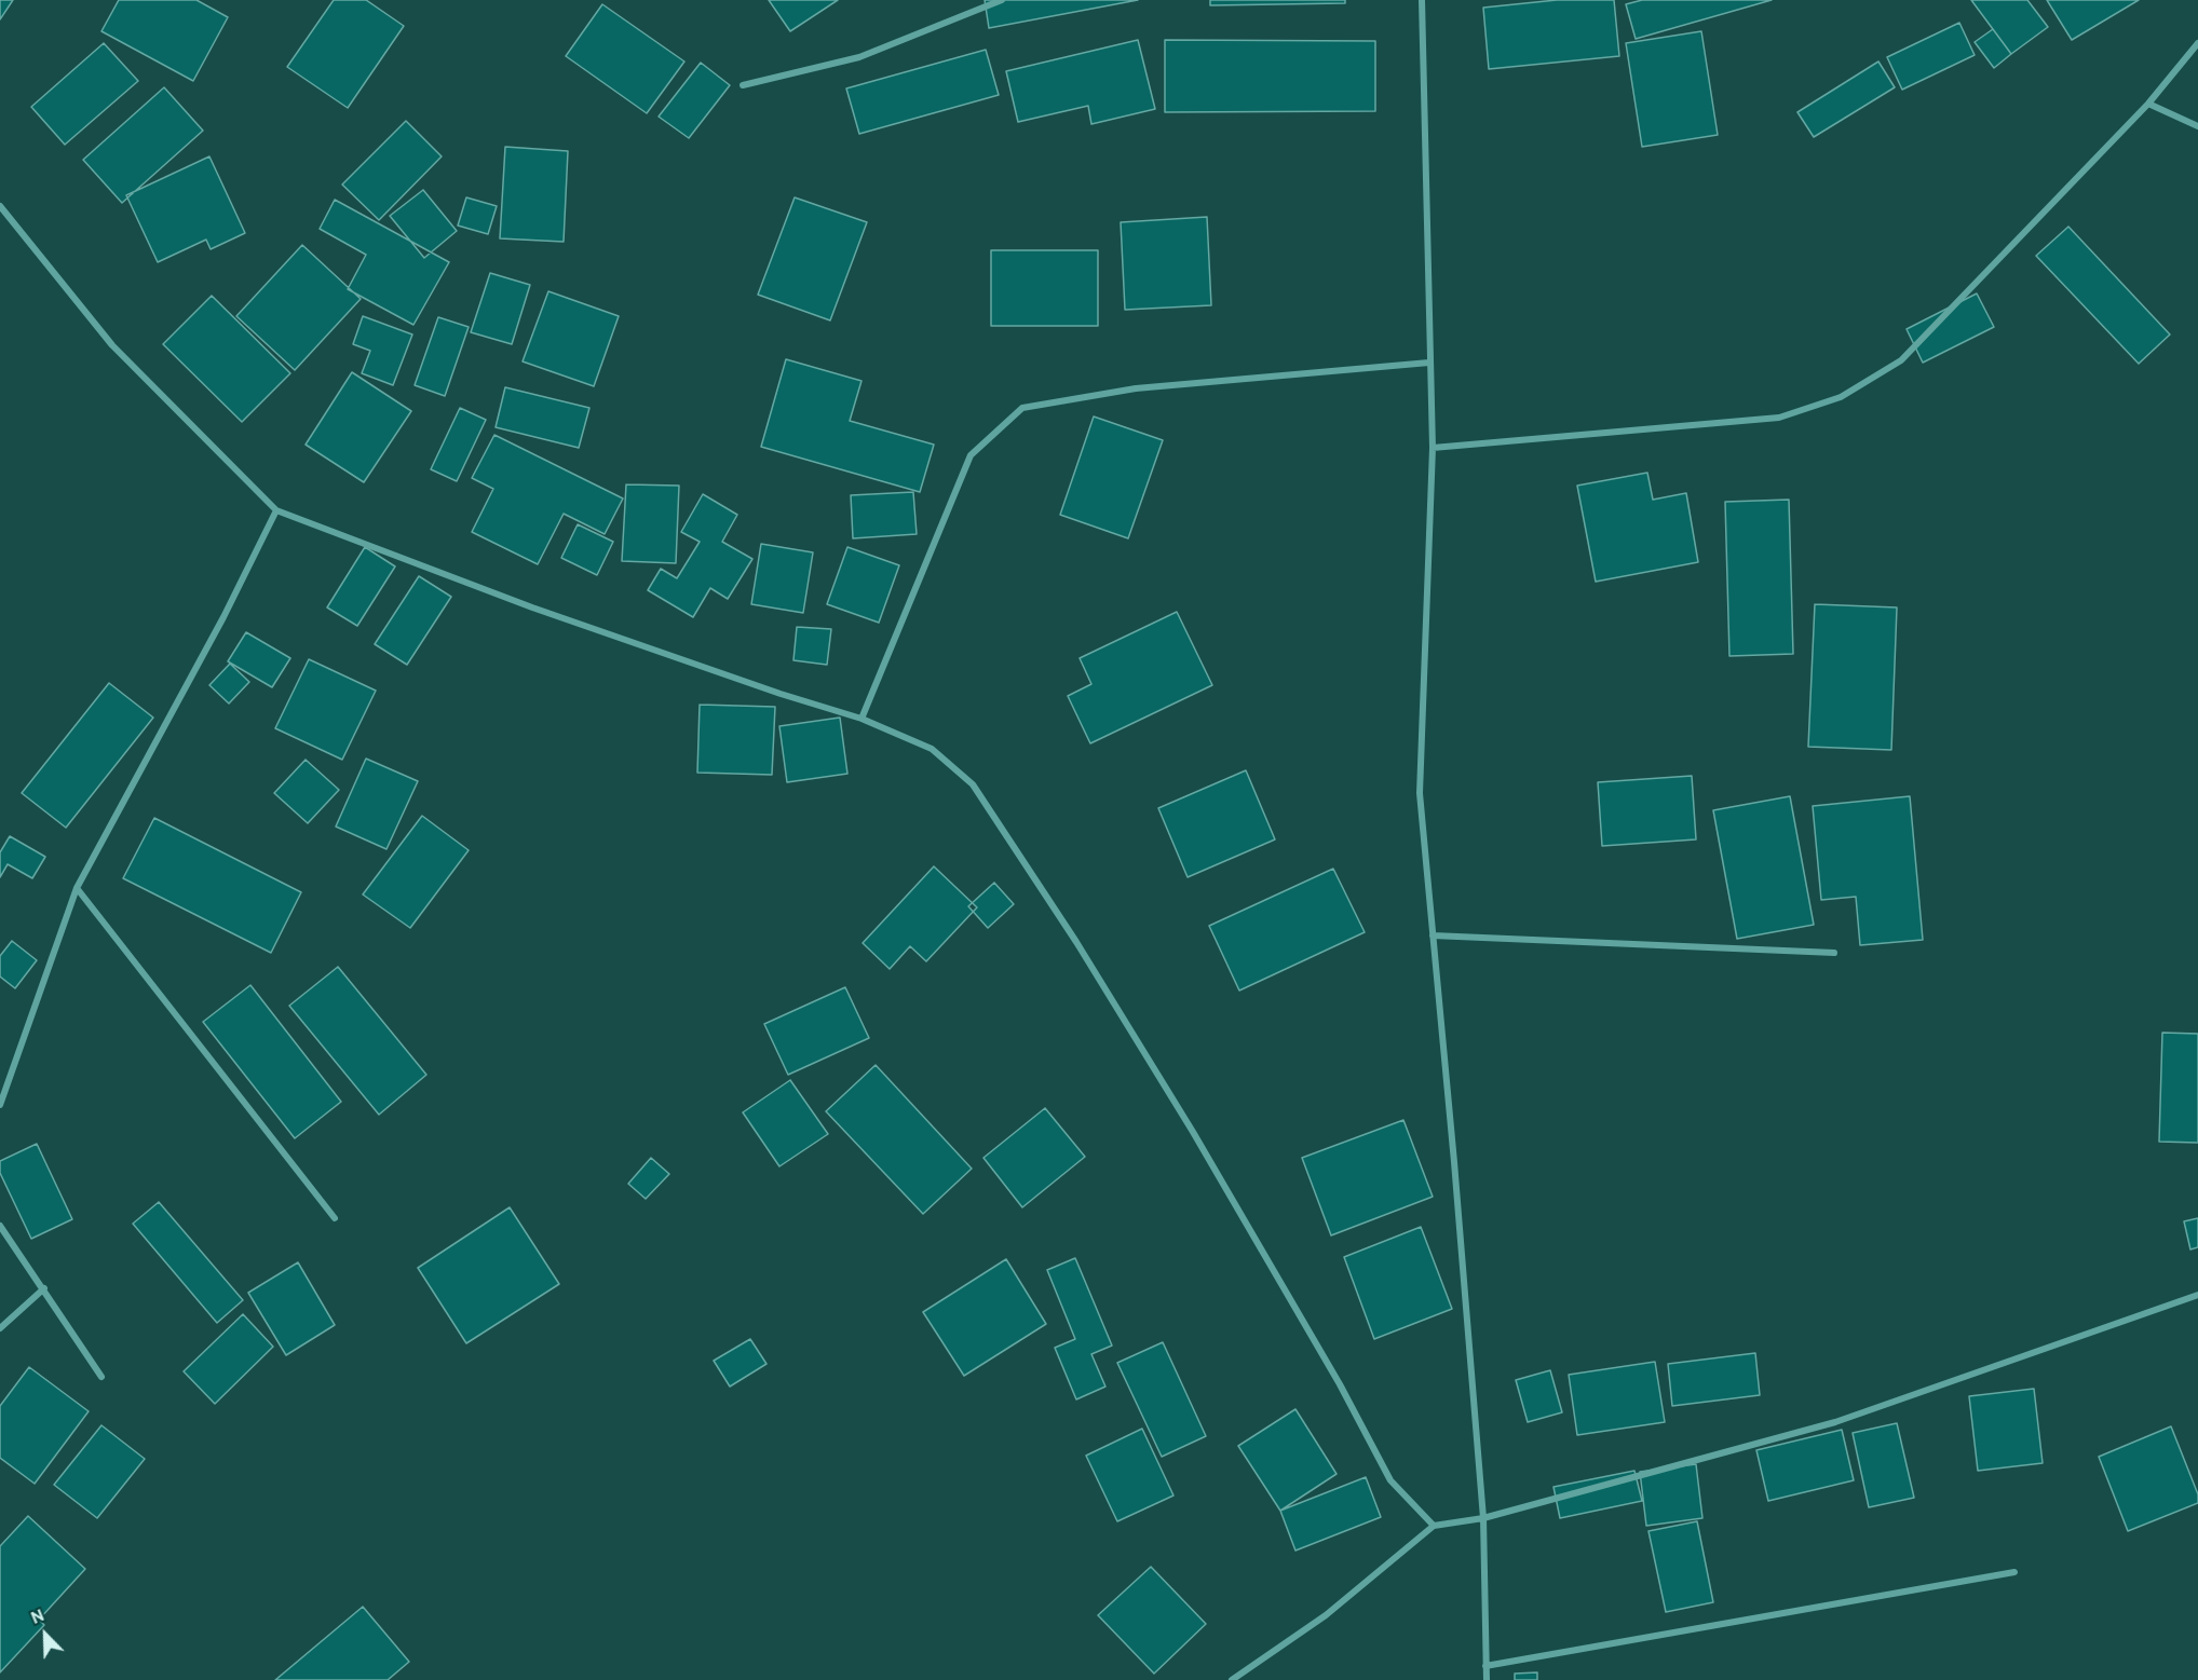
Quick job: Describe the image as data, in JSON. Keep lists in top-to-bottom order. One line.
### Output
{"north":"top left"}
